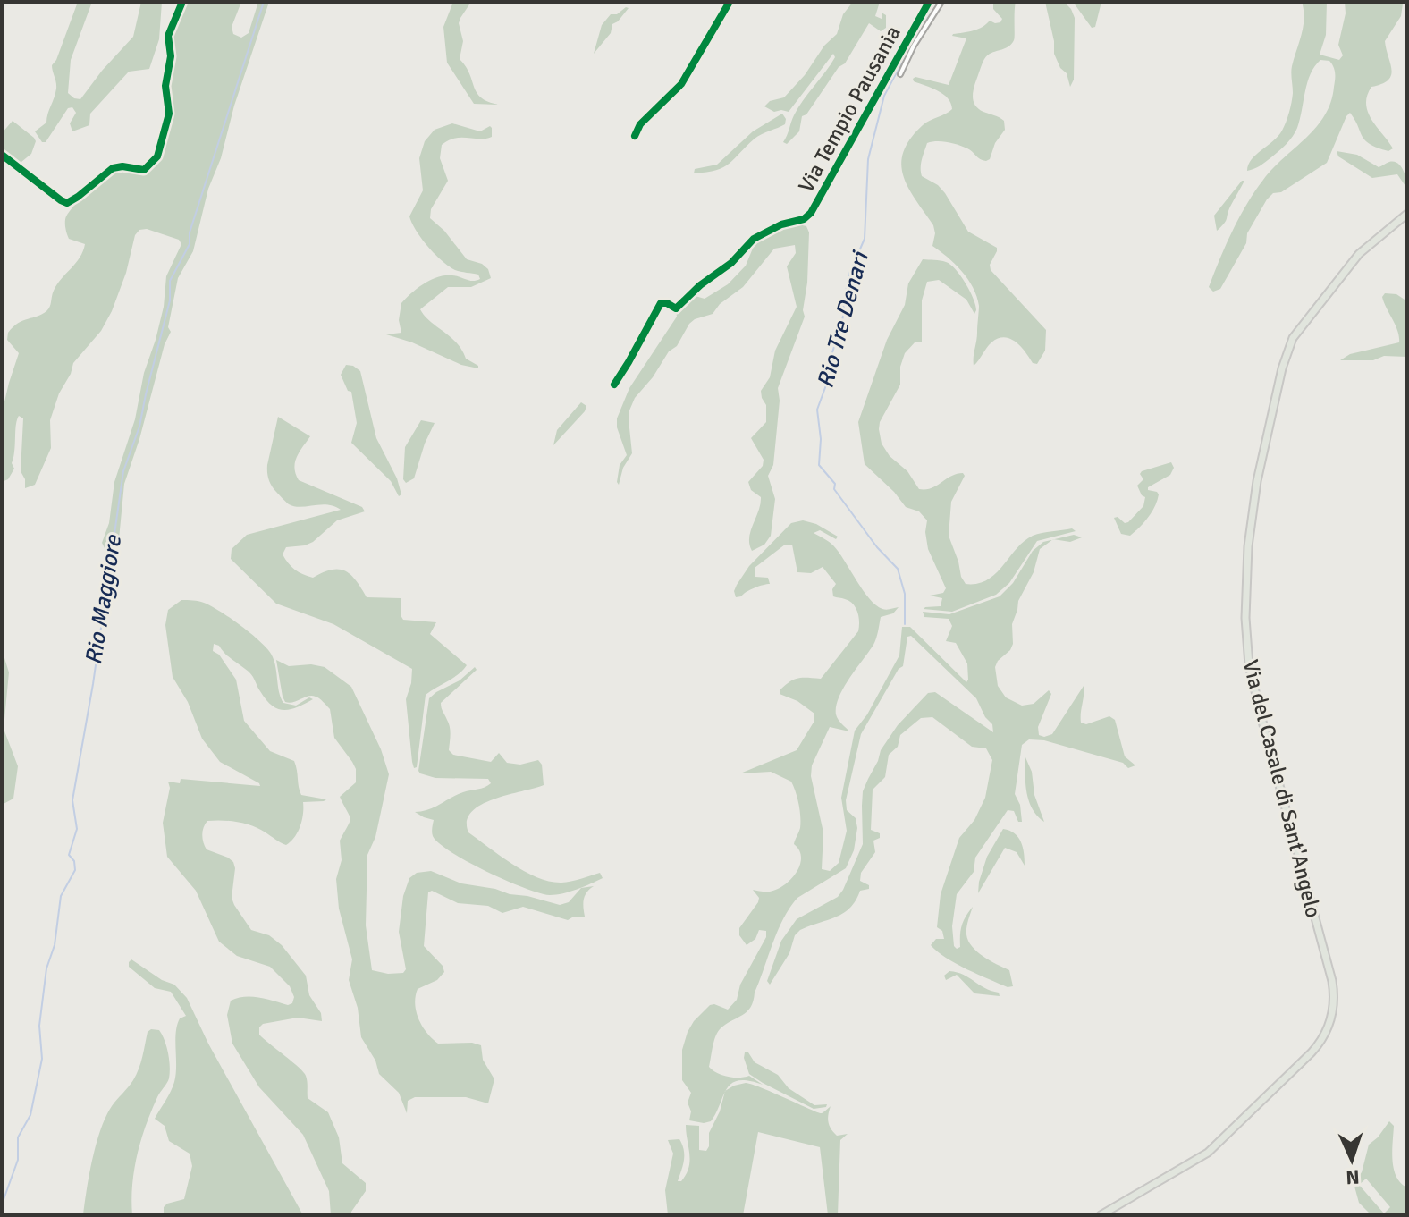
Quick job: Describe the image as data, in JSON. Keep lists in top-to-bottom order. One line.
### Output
{"streets":{"main road":["Via del Casale di Sant'Angelo"],"street":["Via Tempio Pausania"]},"water":["Rio Tre Denari","Rio Maggiore"],"north":"bottom"}
